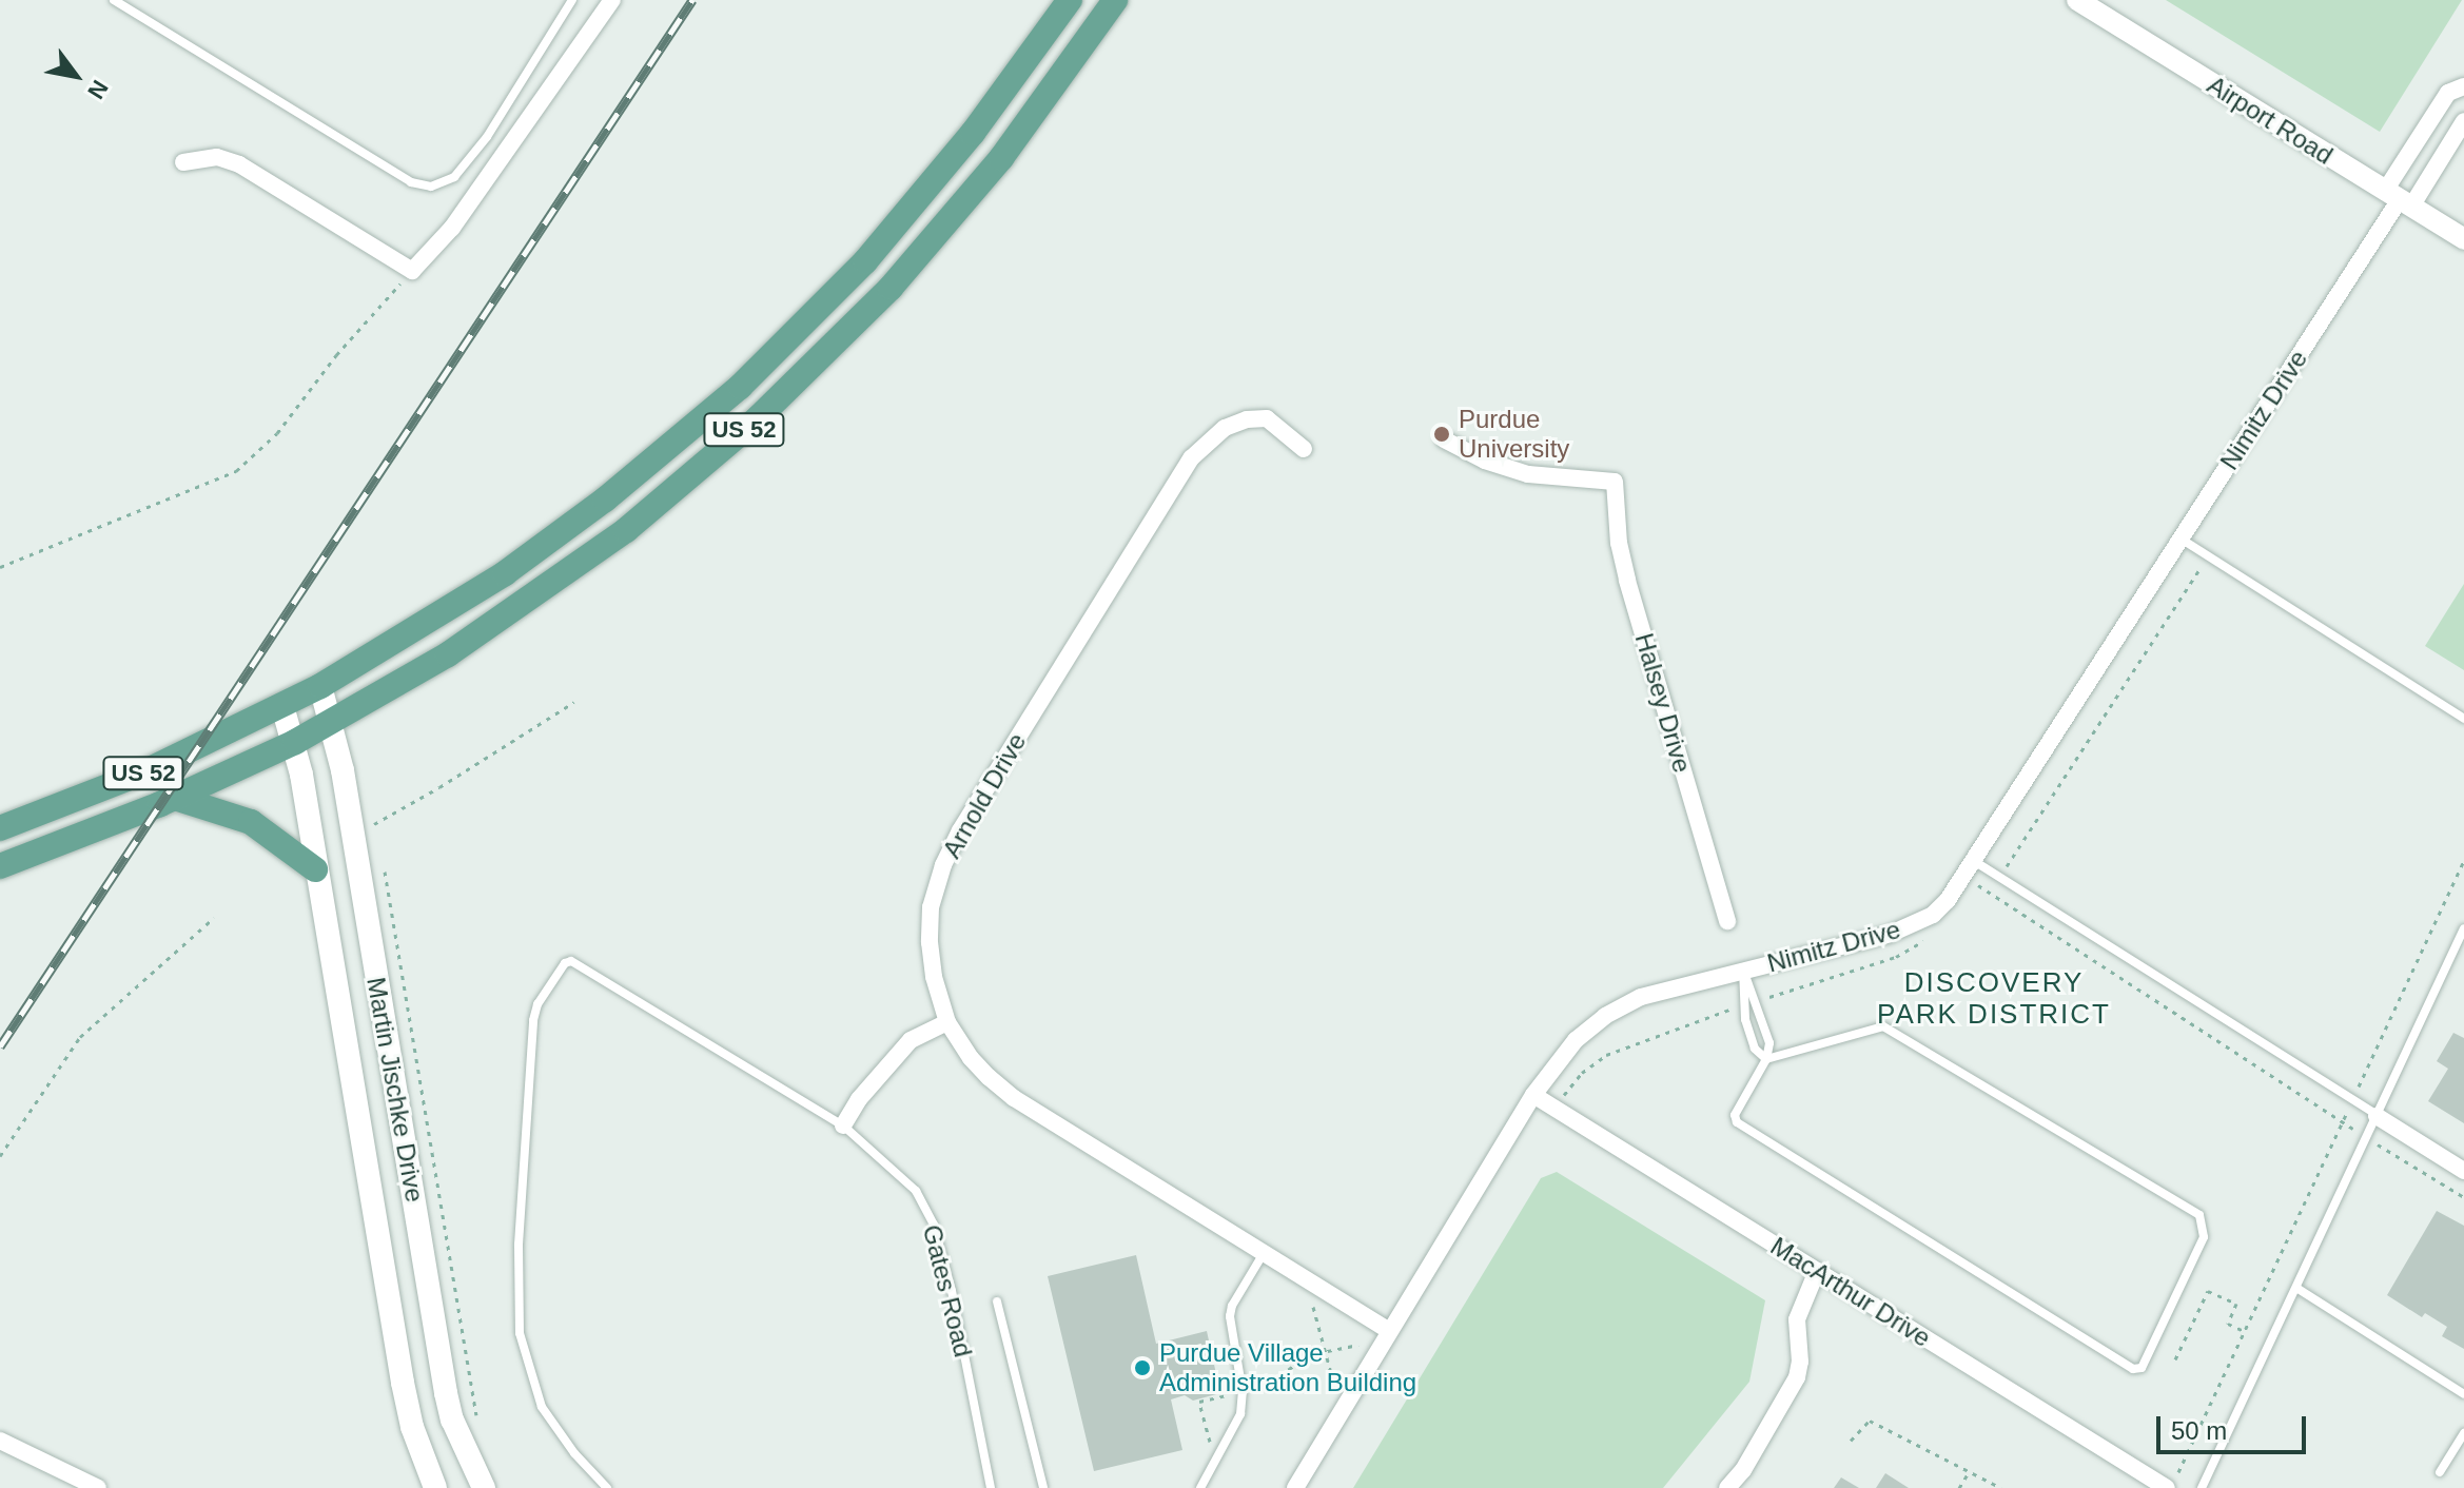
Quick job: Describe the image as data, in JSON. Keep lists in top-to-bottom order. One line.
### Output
{"streets":{"main road":["US 52","Martin Jischke Drive"],"street":["Airport Road","Nimitz Drive","Halsey Drive","Arnold Drive","MacArthur Drive"],"lane":["Gates Road"]},"crossings":[["Airport Road","Nimitz Drive"],["Nimitz Drive","Arnold Drive"],["Nimitz Drive","MacArthur Drive"],["US 52","Martin Jischke Drive"]],"districts":["DISCOVERY PARK DISTRICT"],"places":["Purdue University","Purdue Village Administration Building"],"scale_bar":"50 m","north":"bottom right"}
